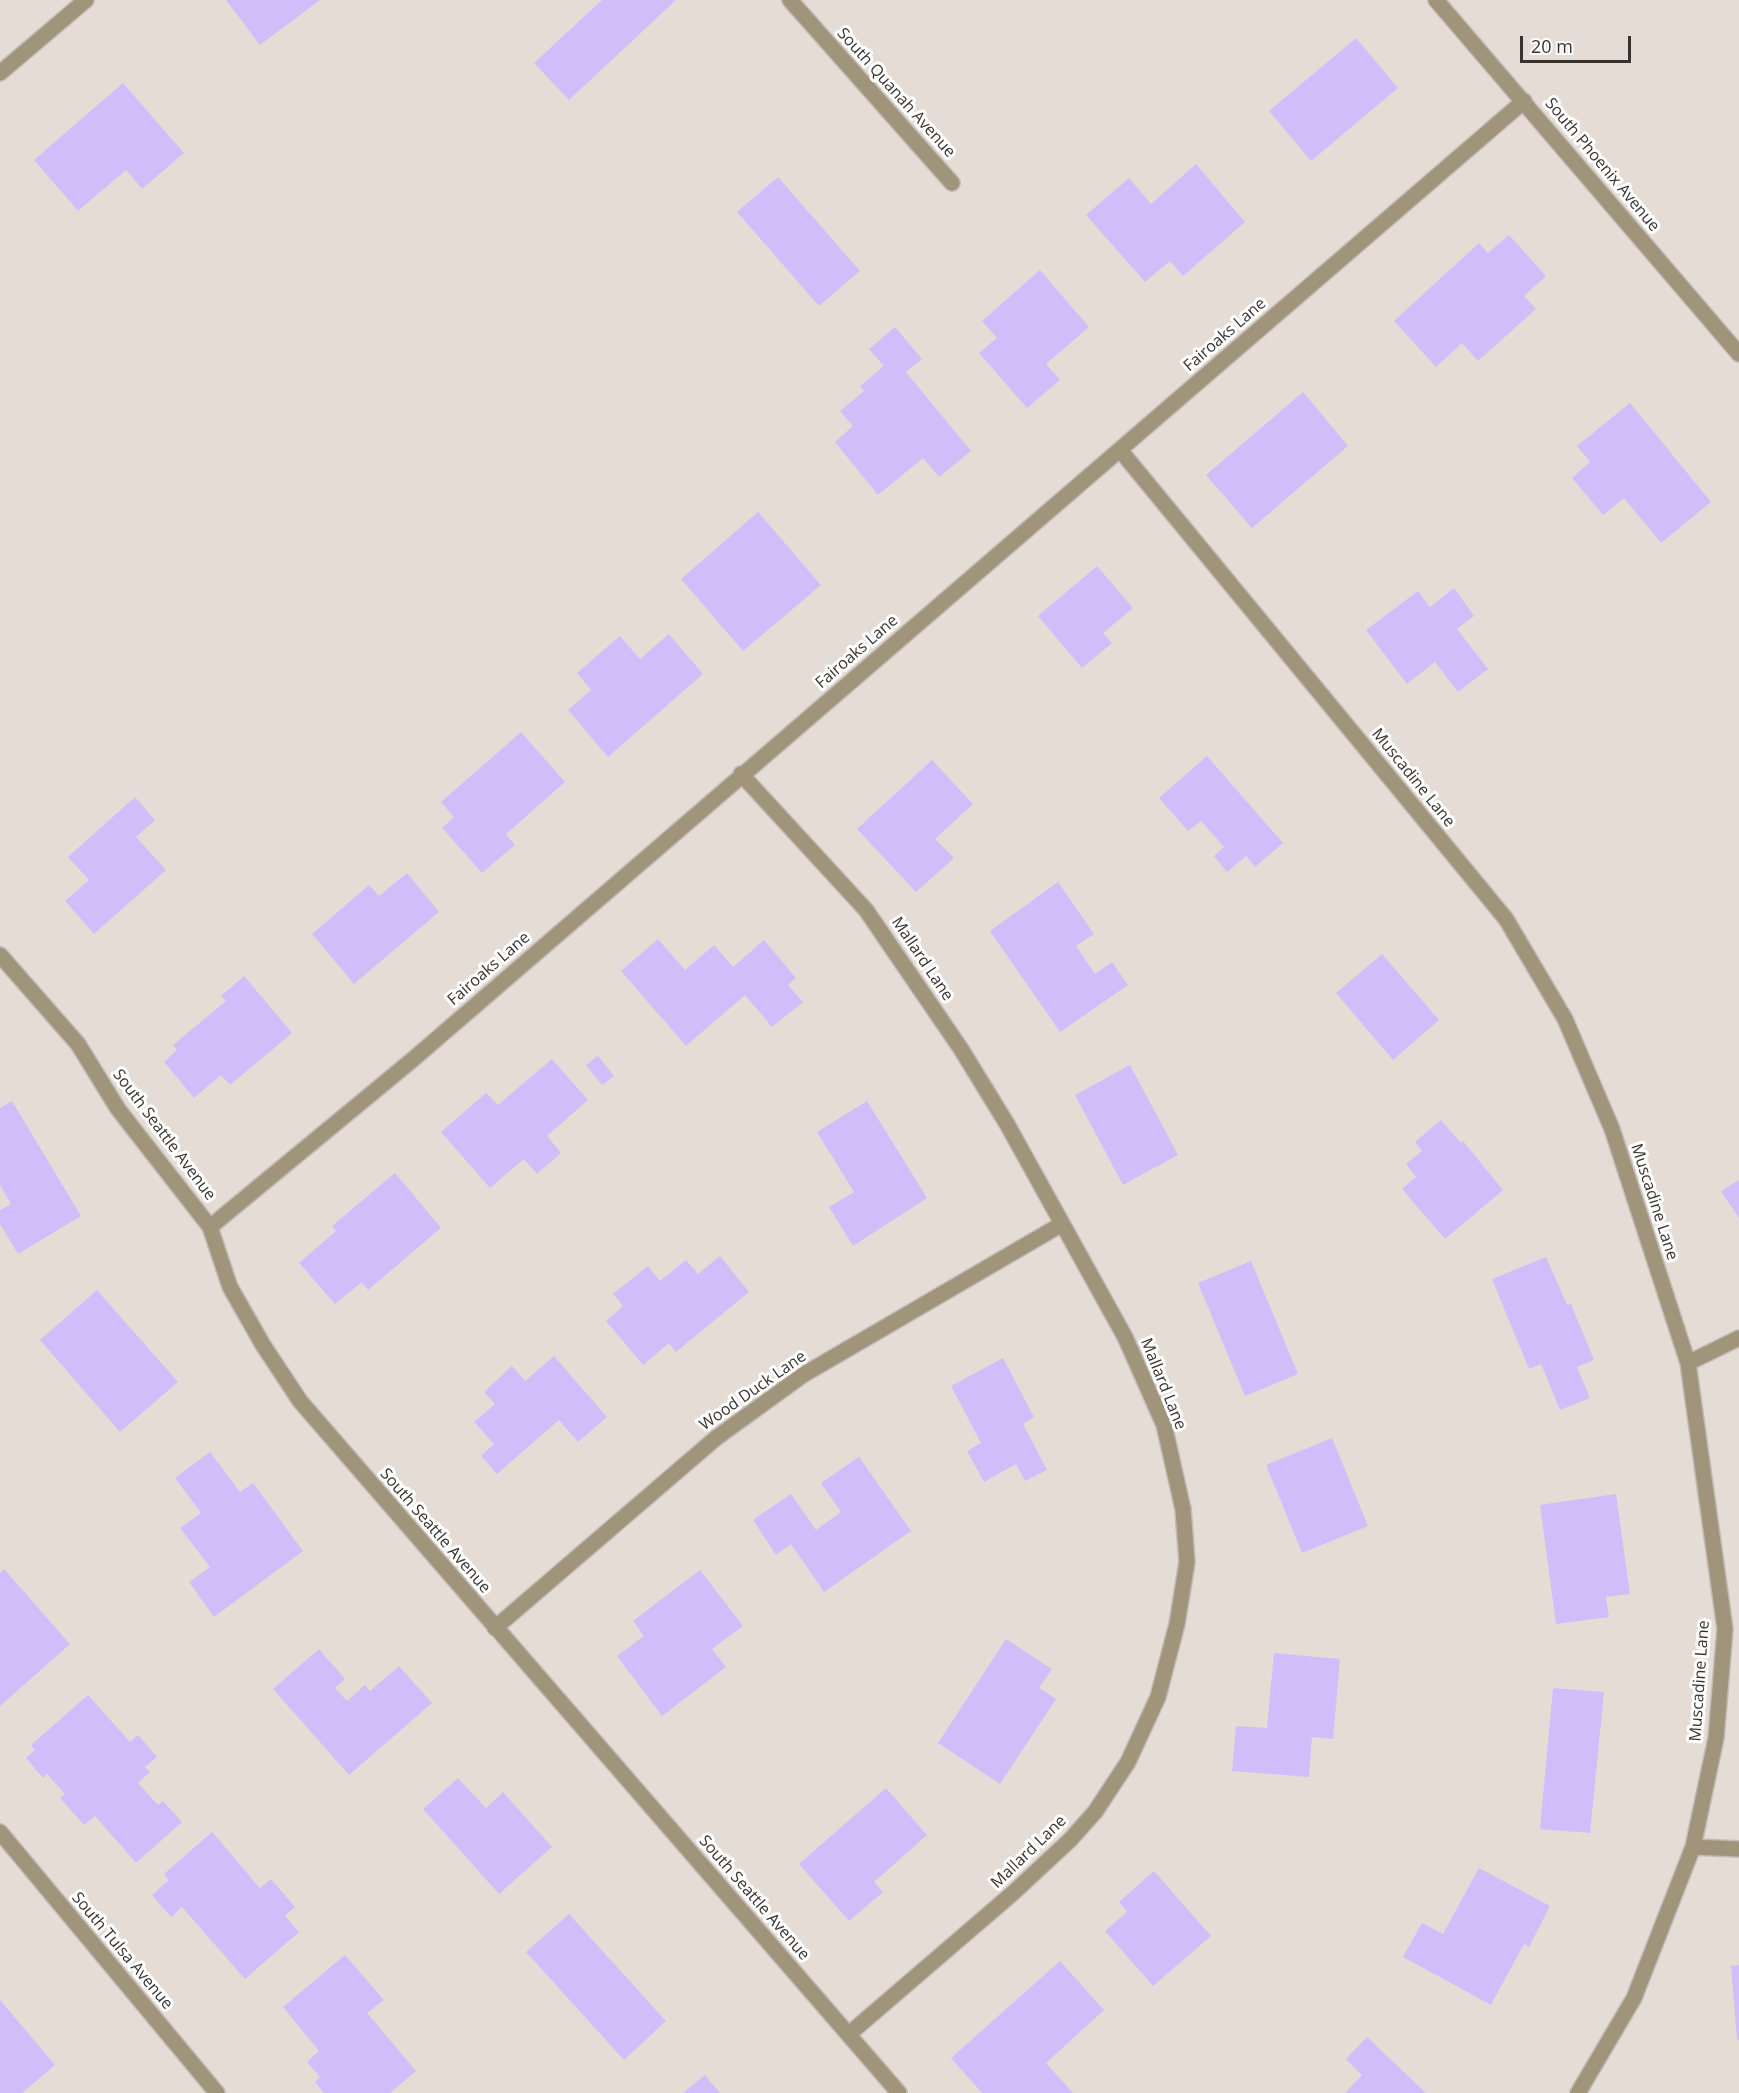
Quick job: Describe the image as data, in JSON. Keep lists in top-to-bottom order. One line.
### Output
{"streets":{"street":["South Quanah Avenue","South Phoenix Avenue","Fairoaks Lane","Muscadine Lane","Mallard Lane","South Seattle Avenue","Wood Duck Lane","South Tulsa Avenue"]},"crossings":[["South Phoenix Avenue","Fairoaks Lane"],["Fairoaks Lane","Muscadine Lane"],["Fairoaks Lane","Mallard Lane"],["Fairoaks Lane","South Seattle Avenue"],["Mallard Lane","South Seattle Avenue"],["Mallard Lane","Wood Duck Lane"],["South Seattle Avenue","Wood Duck Lane"]],"scale_bar":"20 m"}
